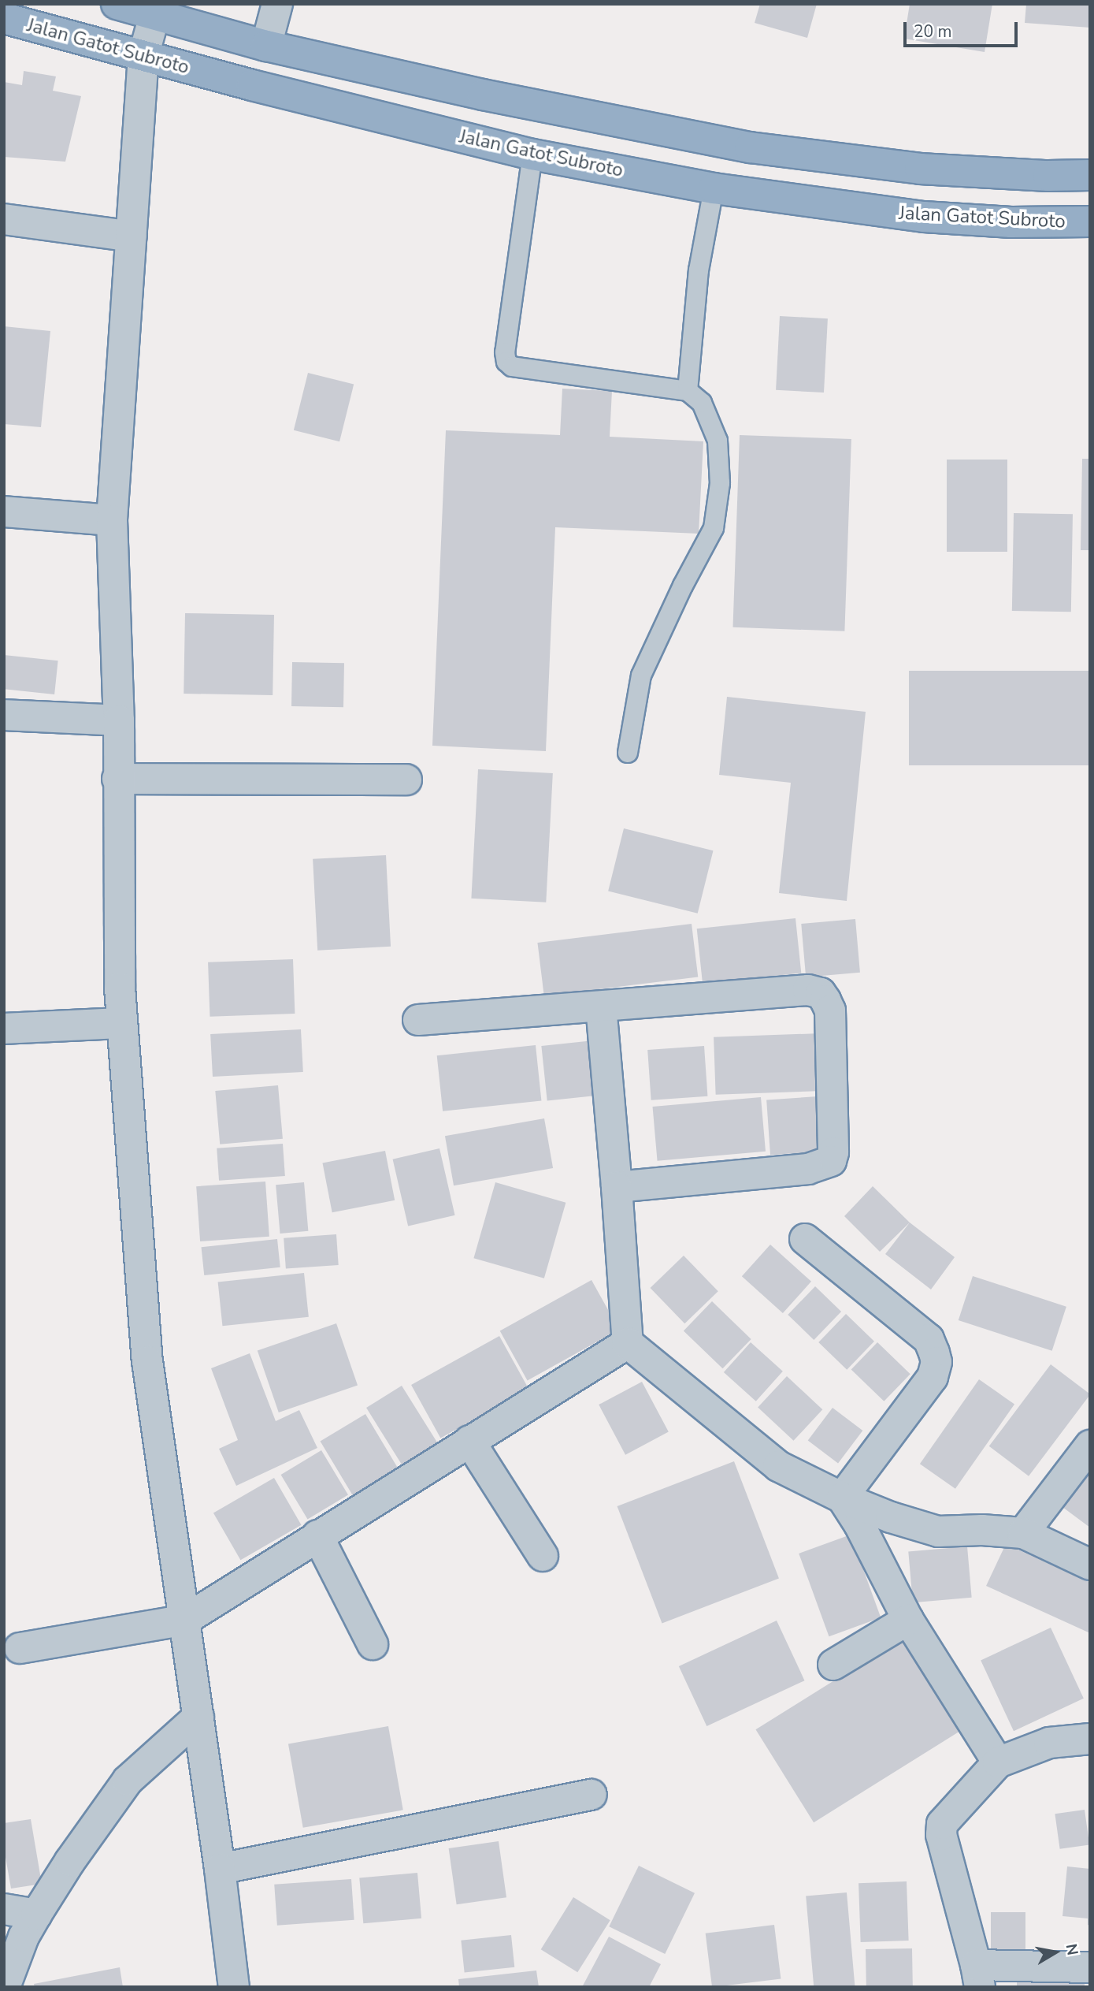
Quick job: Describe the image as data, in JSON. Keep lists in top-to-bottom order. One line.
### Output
{"streets":{"highway":["Jalan Gatot Subroto"]},"scale_bar":"20 m","north":"right"}
